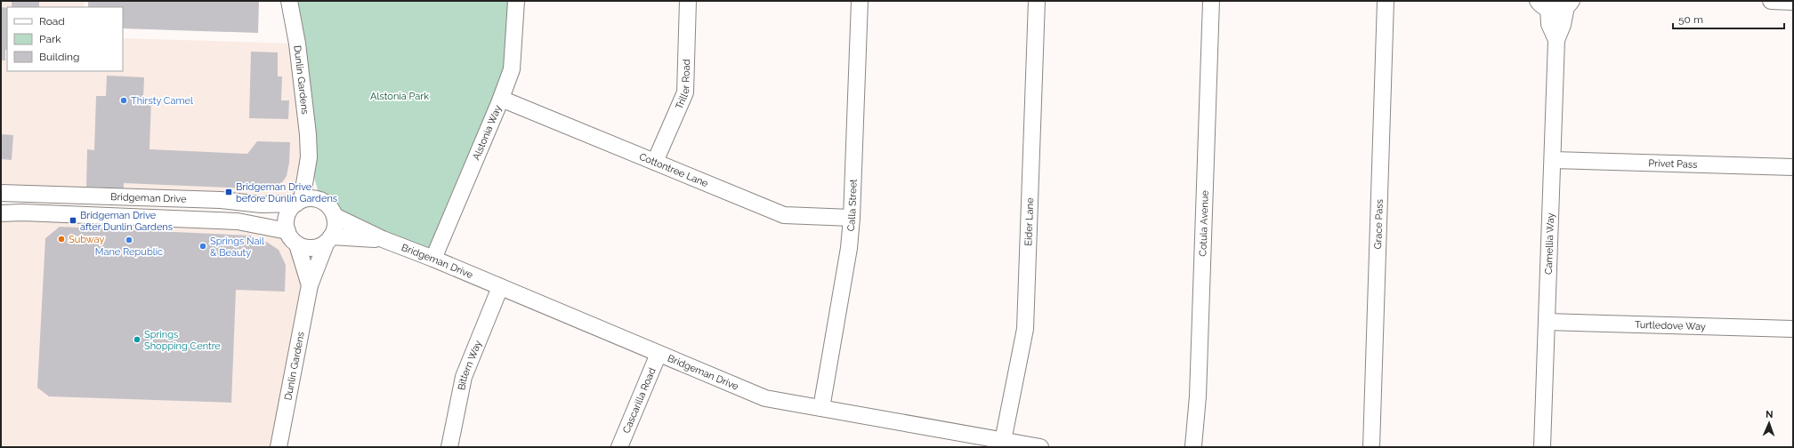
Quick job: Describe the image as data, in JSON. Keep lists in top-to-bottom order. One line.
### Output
{"streets":{"street":["Dunlin Gardens","Triller Road","Alstonia Way","Privet Pass","Cottontree Lane","Bridgeman Drive","Calla Street","Eider Lane","Cotula Avenue","Grace Pass","Camellia Way","Turtledove Way","Bittern Way","Cascarilla Road"]},"crossings":[["Dunlin Gardens","Bridgeman Drive"],["Triller Road","Cottontree Lane"],["Alstonia Way","Cottontree Lane"],["Alstonia Way","Bridgeman Drive"],["Privet Pass","Camellia Way"],["Cottontree Lane","Calla Street"],["Bridgeman Drive","Calla Street"],["Bridgeman Drive","Eider Lane"],["Bridgeman Drive","Bittern Way"],["Bridgeman Drive","Cascarilla Road"],["Camellia Way","Turtledove Way"]],"parks":["Alstonia Park"],"places":{"other":["Thirsty Camel","Subway","Mane Republic","Springs Nail & Beauty","Springs Shopping Centre"],"transit":["Bridgeman Drive before Dunlin Gardens","Bridgeman Drive after Dunlin Gardens"]},"legend":["Road","Park","Building"],"scale_bar":"50 m","north":"top"}
